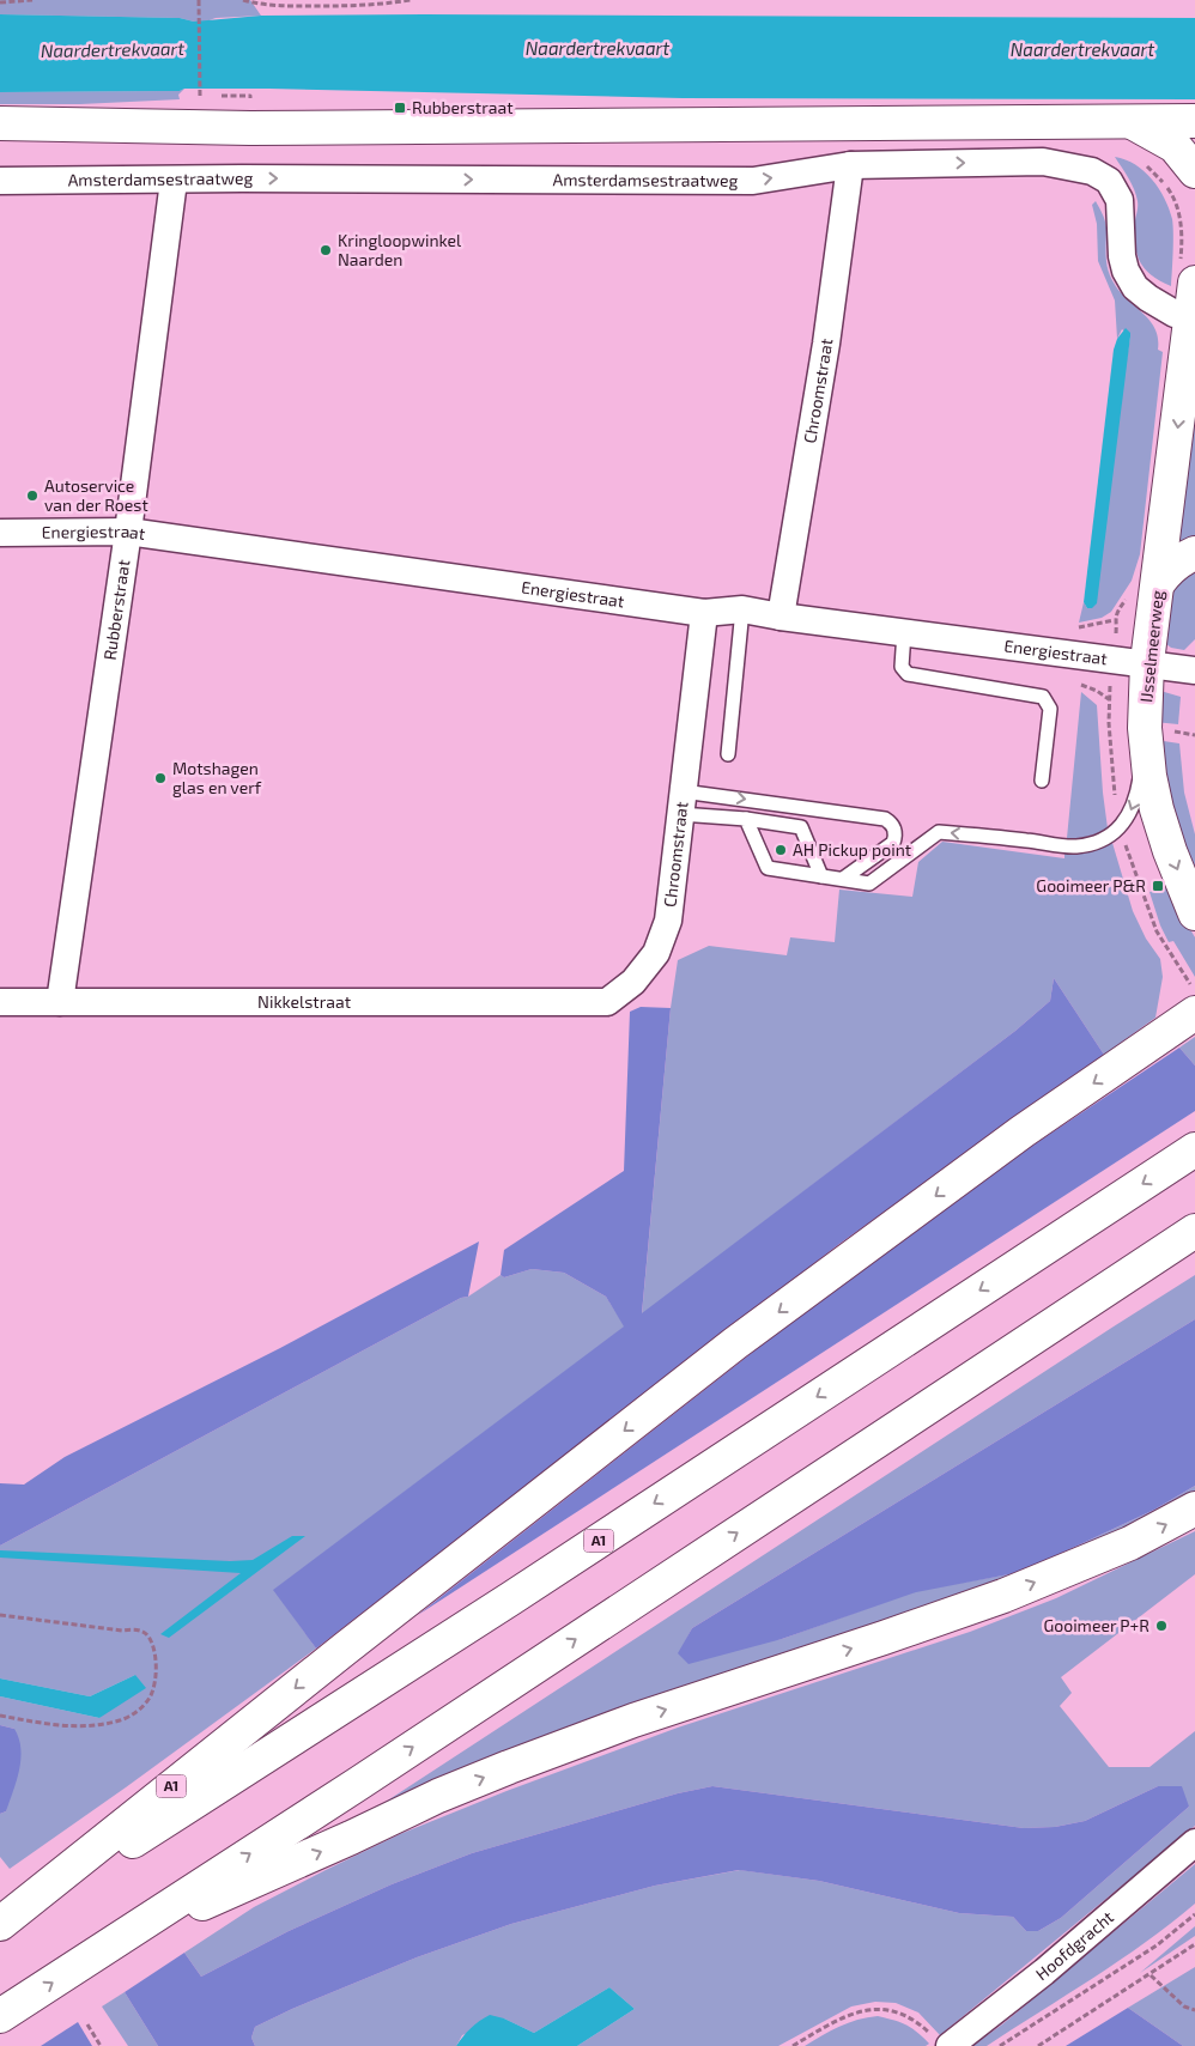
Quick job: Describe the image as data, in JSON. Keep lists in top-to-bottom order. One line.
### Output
{"streets":{"main road":["IJsselmeerweg","A1"],"street":["Amsterdamsestraatweg","Chroomstraat","Energiestraat","Rubberstraat","Nikkelstraat","Hoofdgracht"]},"crossings":[["Amsterdamsestraatweg","Chroomstraat"],["Amsterdamsestraatweg","Rubberstraat"],["Amsterdamsestraatweg","IJsselmeerweg"],["Chroomstraat","Energiestraat"],["Chroomstraat","Nikkelstraat"],["Energiestraat","Rubberstraat"],["Energiestraat","IJsselmeerweg"],["Rubberstraat","Nikkelstraat"]],"one_way":["Amsterdamsestraatweg","IJsselmeerweg"],"water":["Naardertrekvaart"],"places":{"transit":["Rubberstraat","Gooimeer P&R"],"other":["Kringloopwinkel Naarden","Autoservice van der Roest","Motshagen glas en verf","AH Pickup point","Gooimeer P+R"]}}
